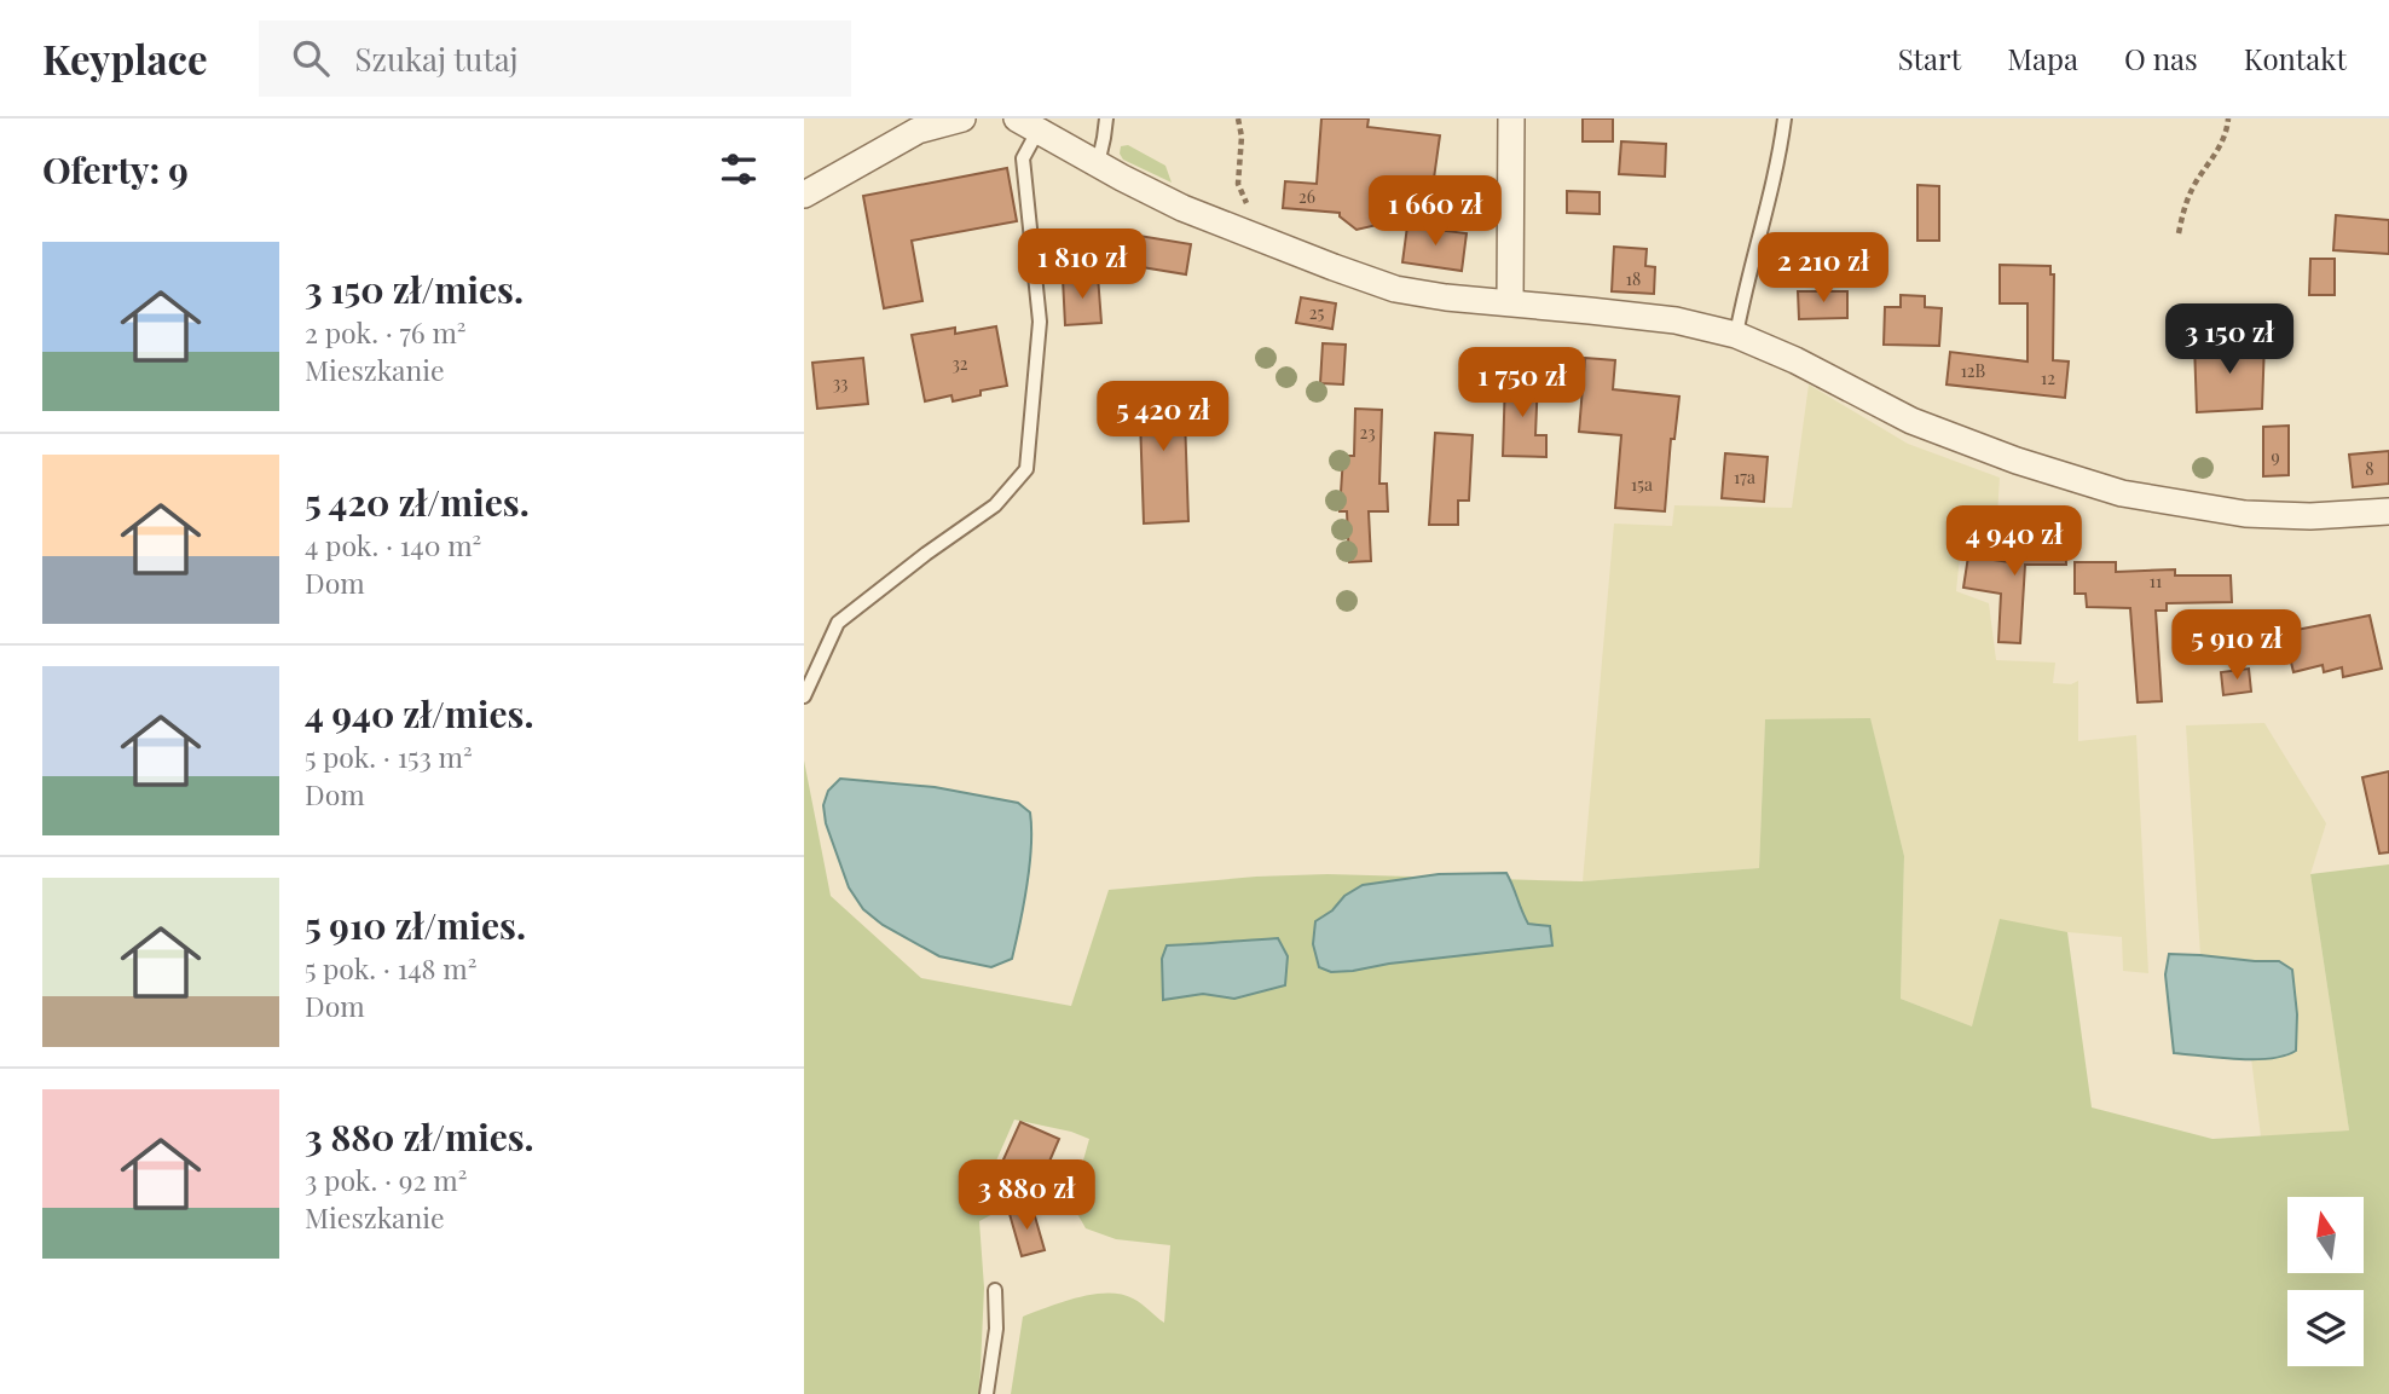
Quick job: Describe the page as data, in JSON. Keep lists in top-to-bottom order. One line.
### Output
{"house_numbers":["26","18","25","32","12B","12","33","23","9","8","17a","15a","11"],"north":"top","page":{"header":"Keyplace","search":"Szukaj tutaj","nav":["Start","Mapa","O nas","Kontakt"],"heading":"Oferty: 9","price":["1 660 zł","1 810 zł","2 210 zł","3 150 zł","1 750 zł","5 420 zł","4 940 zł","5 910 zł","3 880 zł"],"list":[{"name":"3 150 zł/mies.","note":"2 pok. · 76 m² · Mieszkanie"},{"name":"5 420 zł/mies.","note":"4 pok. · 140 m² · Dom"},{"name":"4 940 zł/mies.","note":"5 pok. · 153 m² · Dom"},{"name":"5 910 zł/mies.","note":"5 pok. · 148 m² · Dom"},{"name":"3 880 zł/mies.","note":"3 pok. · 92 m² · Mieszkanie"}]}}
